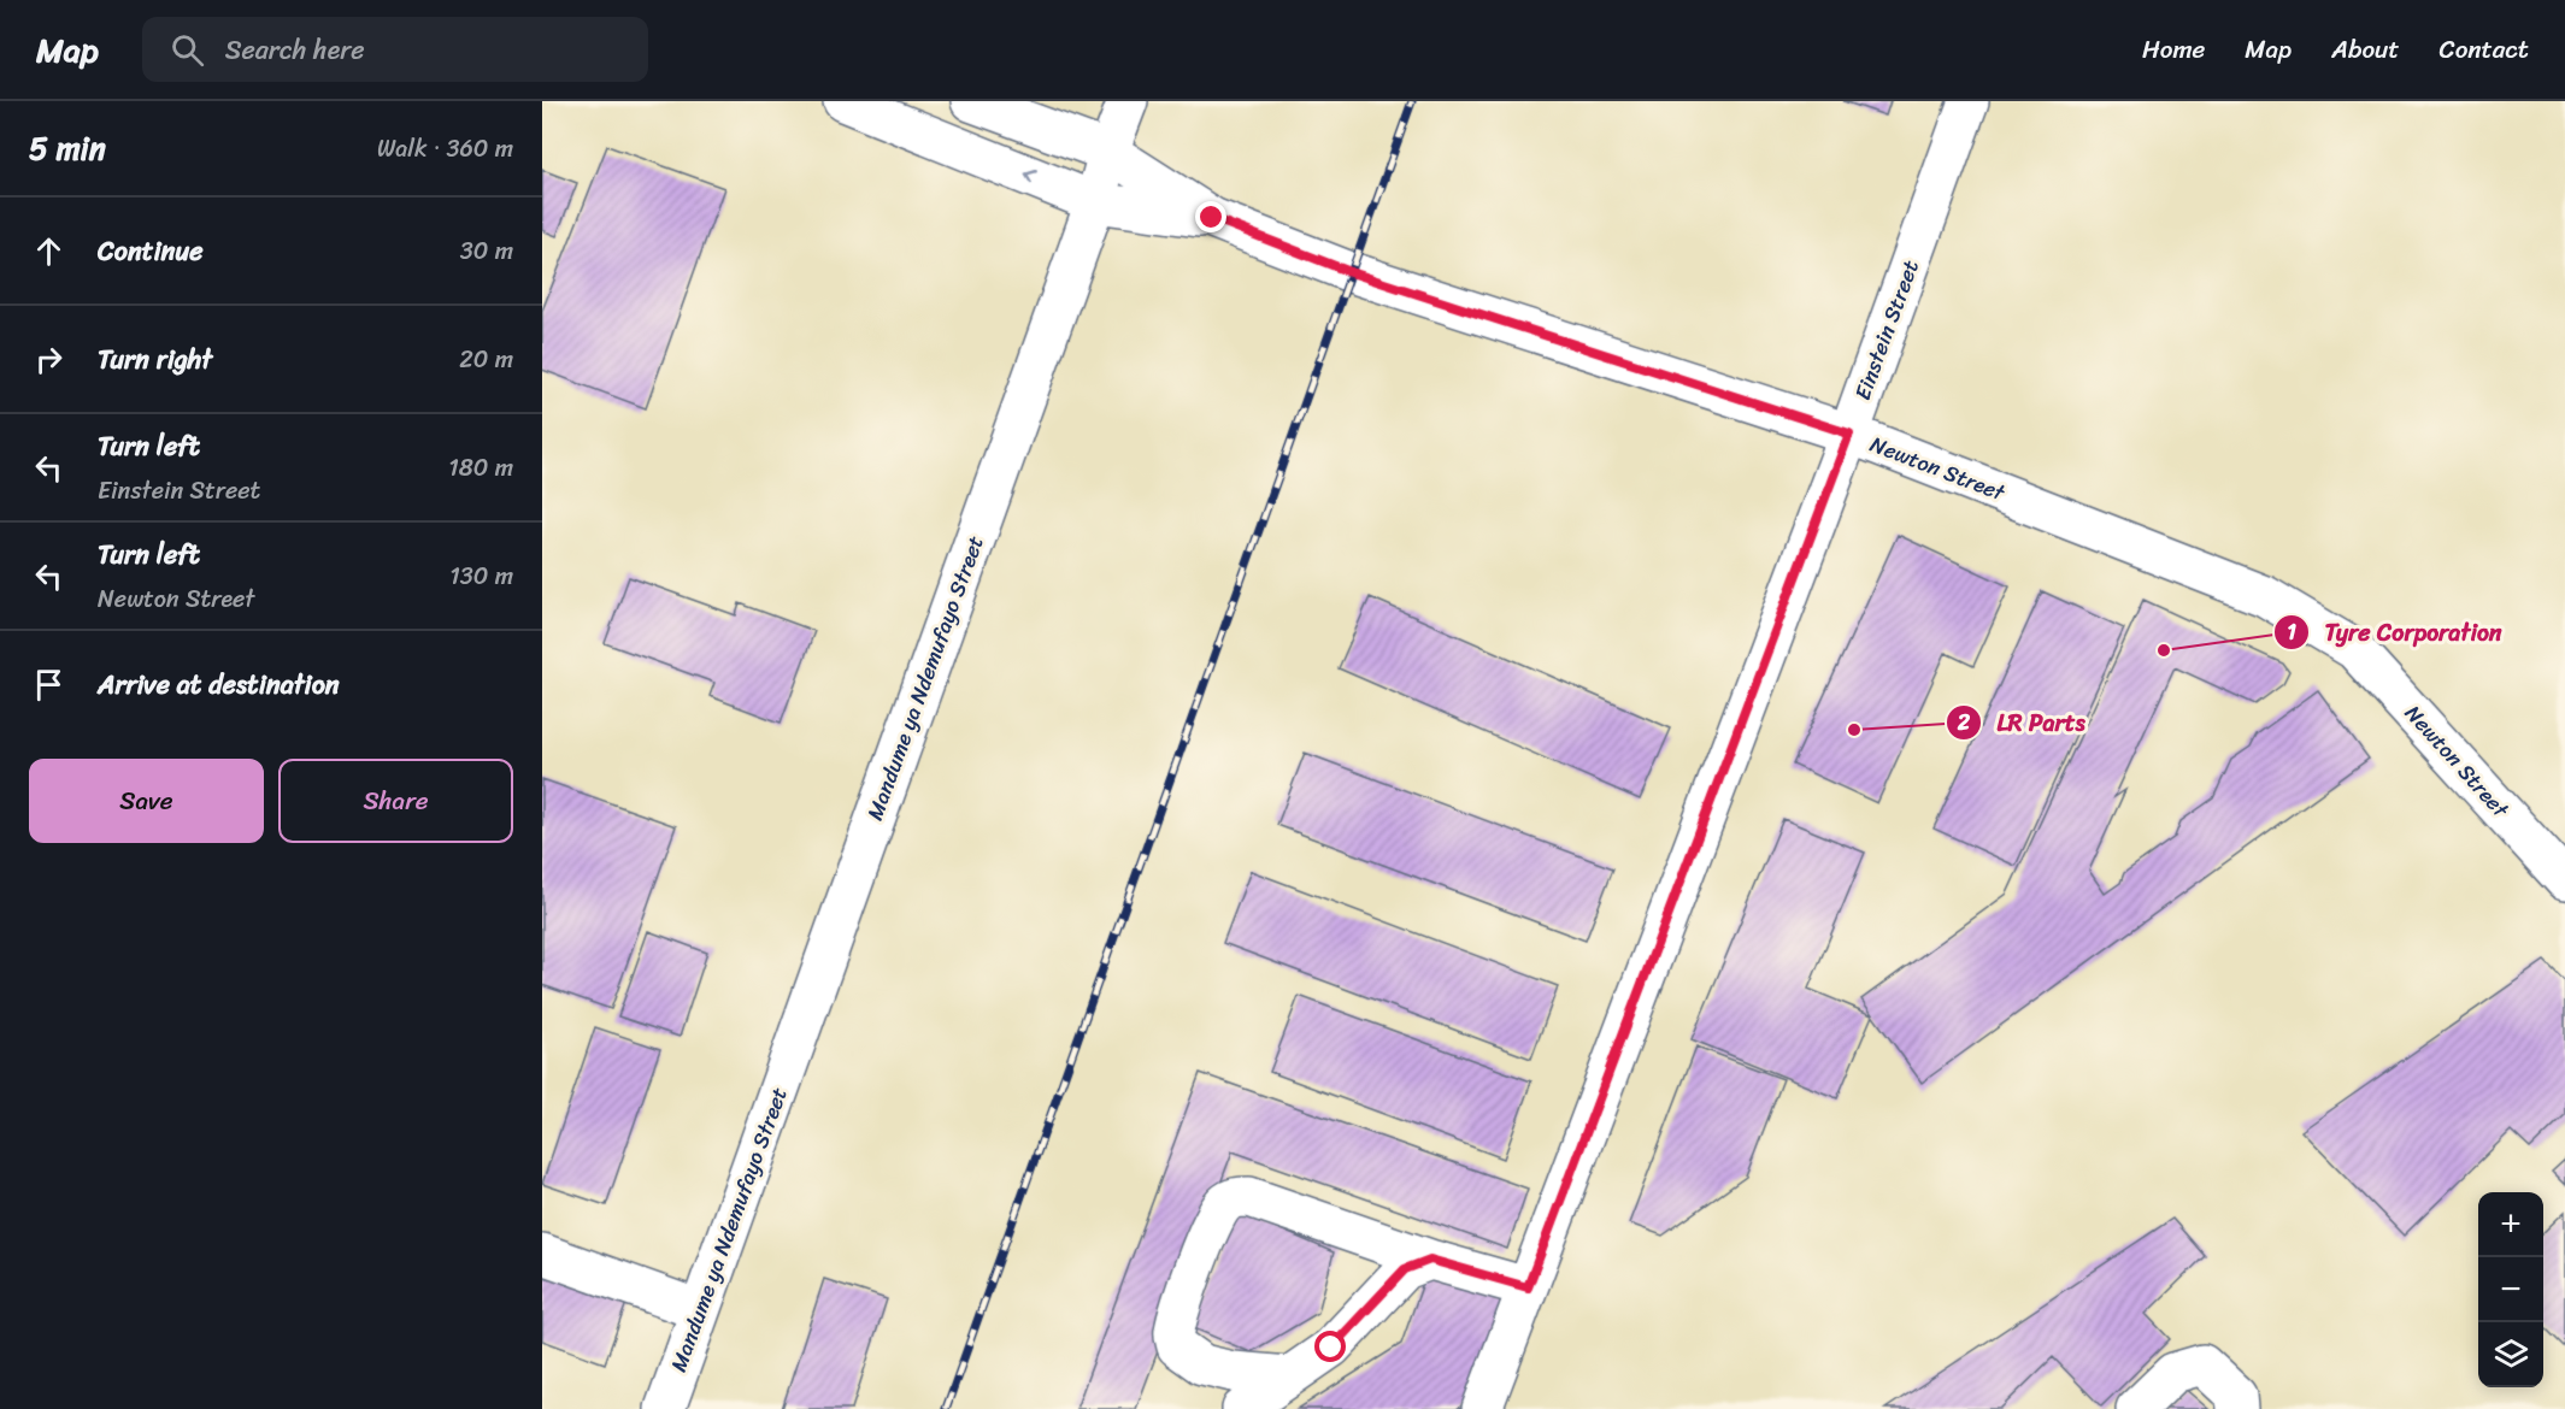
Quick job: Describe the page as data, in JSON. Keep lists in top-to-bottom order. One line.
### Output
{"streets":{"street":["Einstein Street","Newton Street","Mandume ya Ndemufayo Street"]},"crossings":[["Einstein Street","Newton Street"],["Newton Street","Mandume ya Ndemufayo Street"]],"places":["Tyre Corporation","LR Parts"],"page":{"header":"Map","search":"Search here","nav":["Home","Map","About","Contact"],"heading":["5 min","Walk · 360 m"],"list":[["Continue","30 m"],["Turn right","20 m"],["Turn left","Einstein Street","180 m"],["Turn left","Newton Street","130 m"],"Arrive at destination"],"buttons":["Save","Share"],"map_buttons":["+","−"]}}
